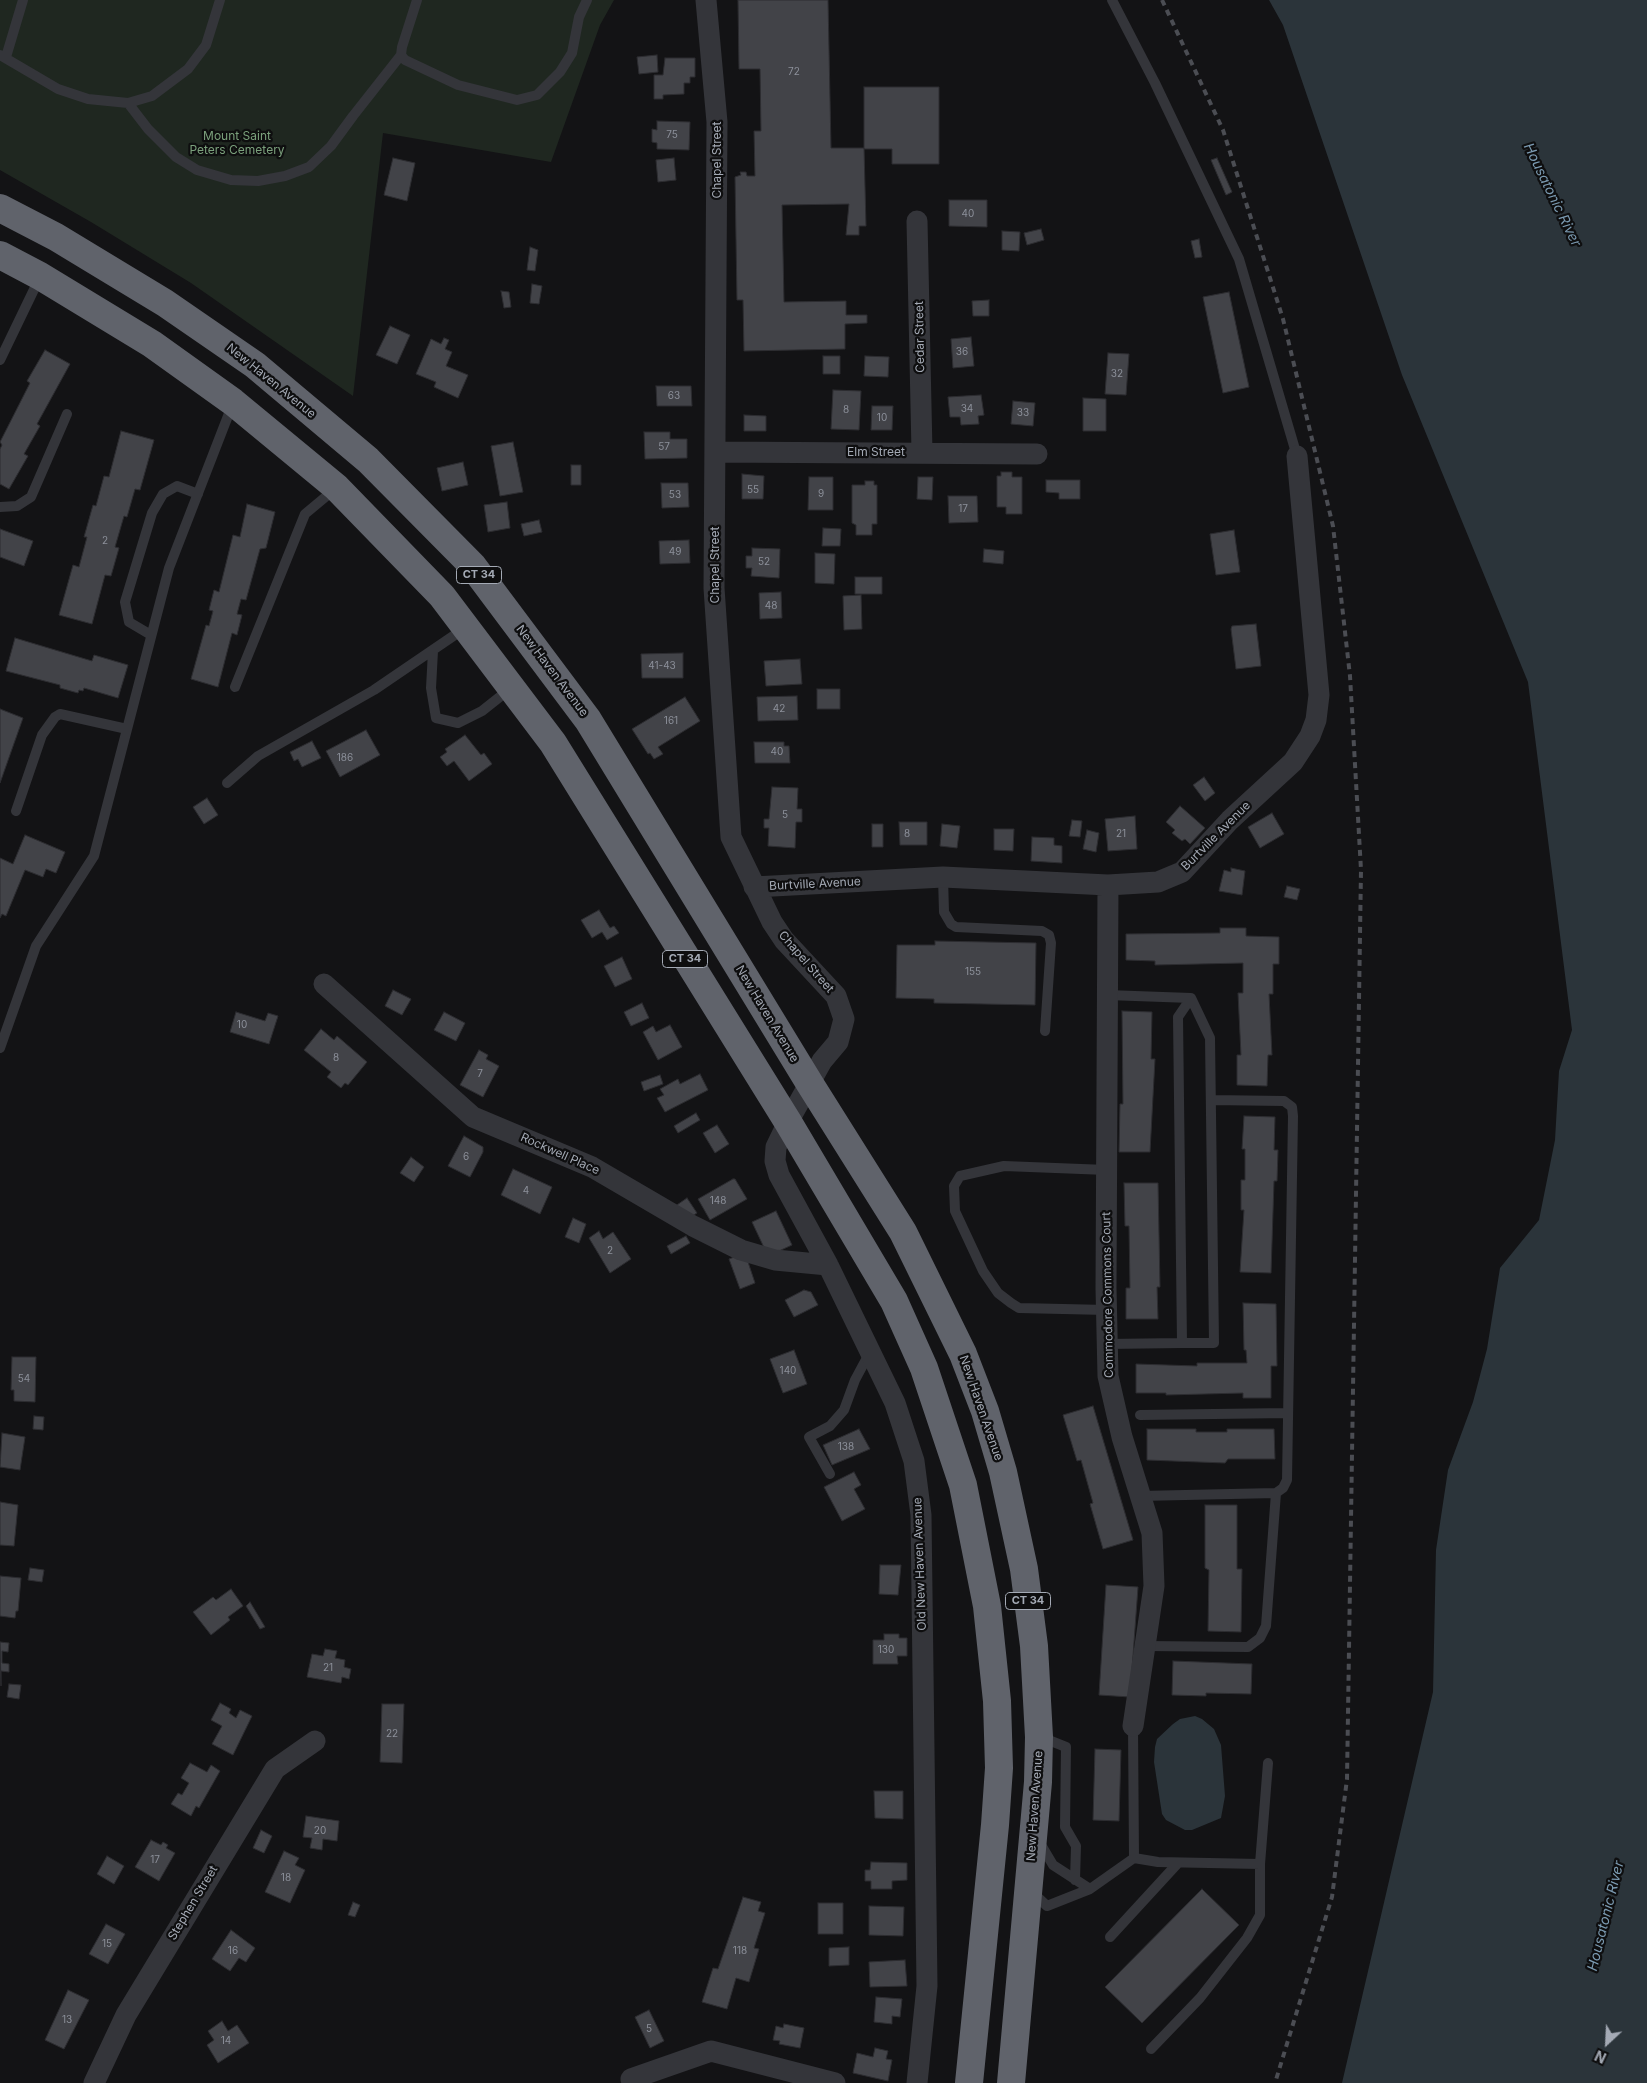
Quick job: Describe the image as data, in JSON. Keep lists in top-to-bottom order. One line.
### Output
{"streets":{"highway":["New Haven Avenue","CT 34"],"street":["Chapel Street","Cedar Street","Elm Street","Burtville Avenue","Rockwell Place","Commodore Commons Court","Old New Haven Avenue","Stephen Street"]},"crossings":[["Chapel Street","New Haven Avenue"],["Chapel Street","Elm Street"],["Chapel Street","Burtville Avenue"],["Chapel Street","Old New Haven Avenue"],["Cedar Street","Elm Street"],["New Haven Avenue","Old New Haven Avenue"],["CT 34","Old New Haven Avenue"],["Burtville Avenue","Commodore Commons Court"],["Rockwell Place","Old New Haven Avenue"]],"water":["Housatonic River"],"parks":["Mount Saint Peters Cemetery"],"house_numbers":["72","75","40","36","32","63","34","8","33","10","57","55","9","53","17","2","49","52","48","41-43","42","161","40","186","5","8","21","155","10","8","7","6","4","148","2","140","54","138","130","21","22","20","17","18","15","16","118","13","5","14"],"north":"bottom left"}
